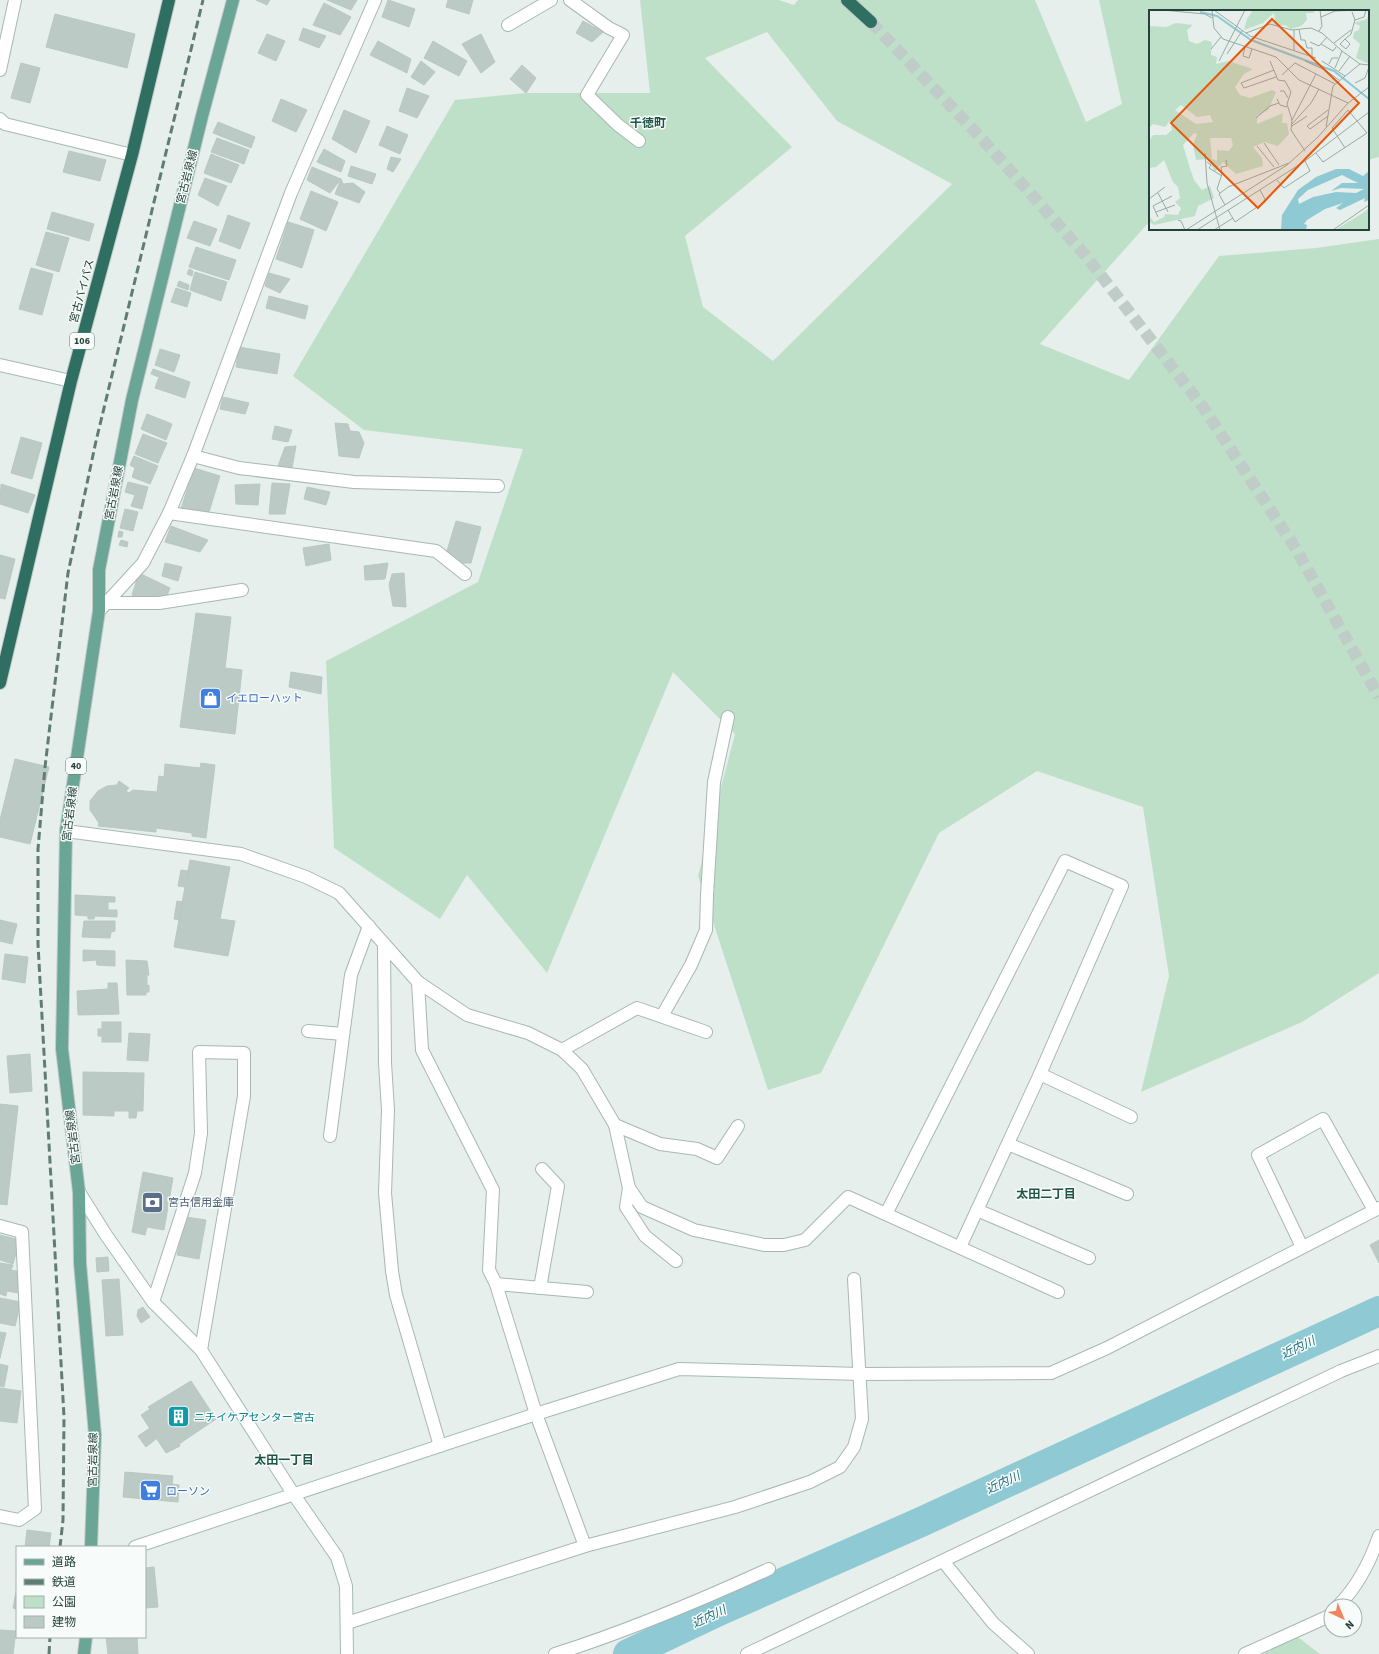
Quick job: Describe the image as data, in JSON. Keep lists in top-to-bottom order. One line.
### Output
{"streets":{"highway":["宮古バイパス","106"],"main road":["宮古岩泉線","40"]},"districts":["千徳町","太田二丁目","太田一丁目"],"water":["近内川"],"places":{"shop":["イエローハット"],"bank":["宮古信用金庫"],"building":["ニチイケアセンター宮古"],"supermarket":["ローソン"]},"legend":["道路","鉄道","公園","建物"],"north":"bottom right"}
